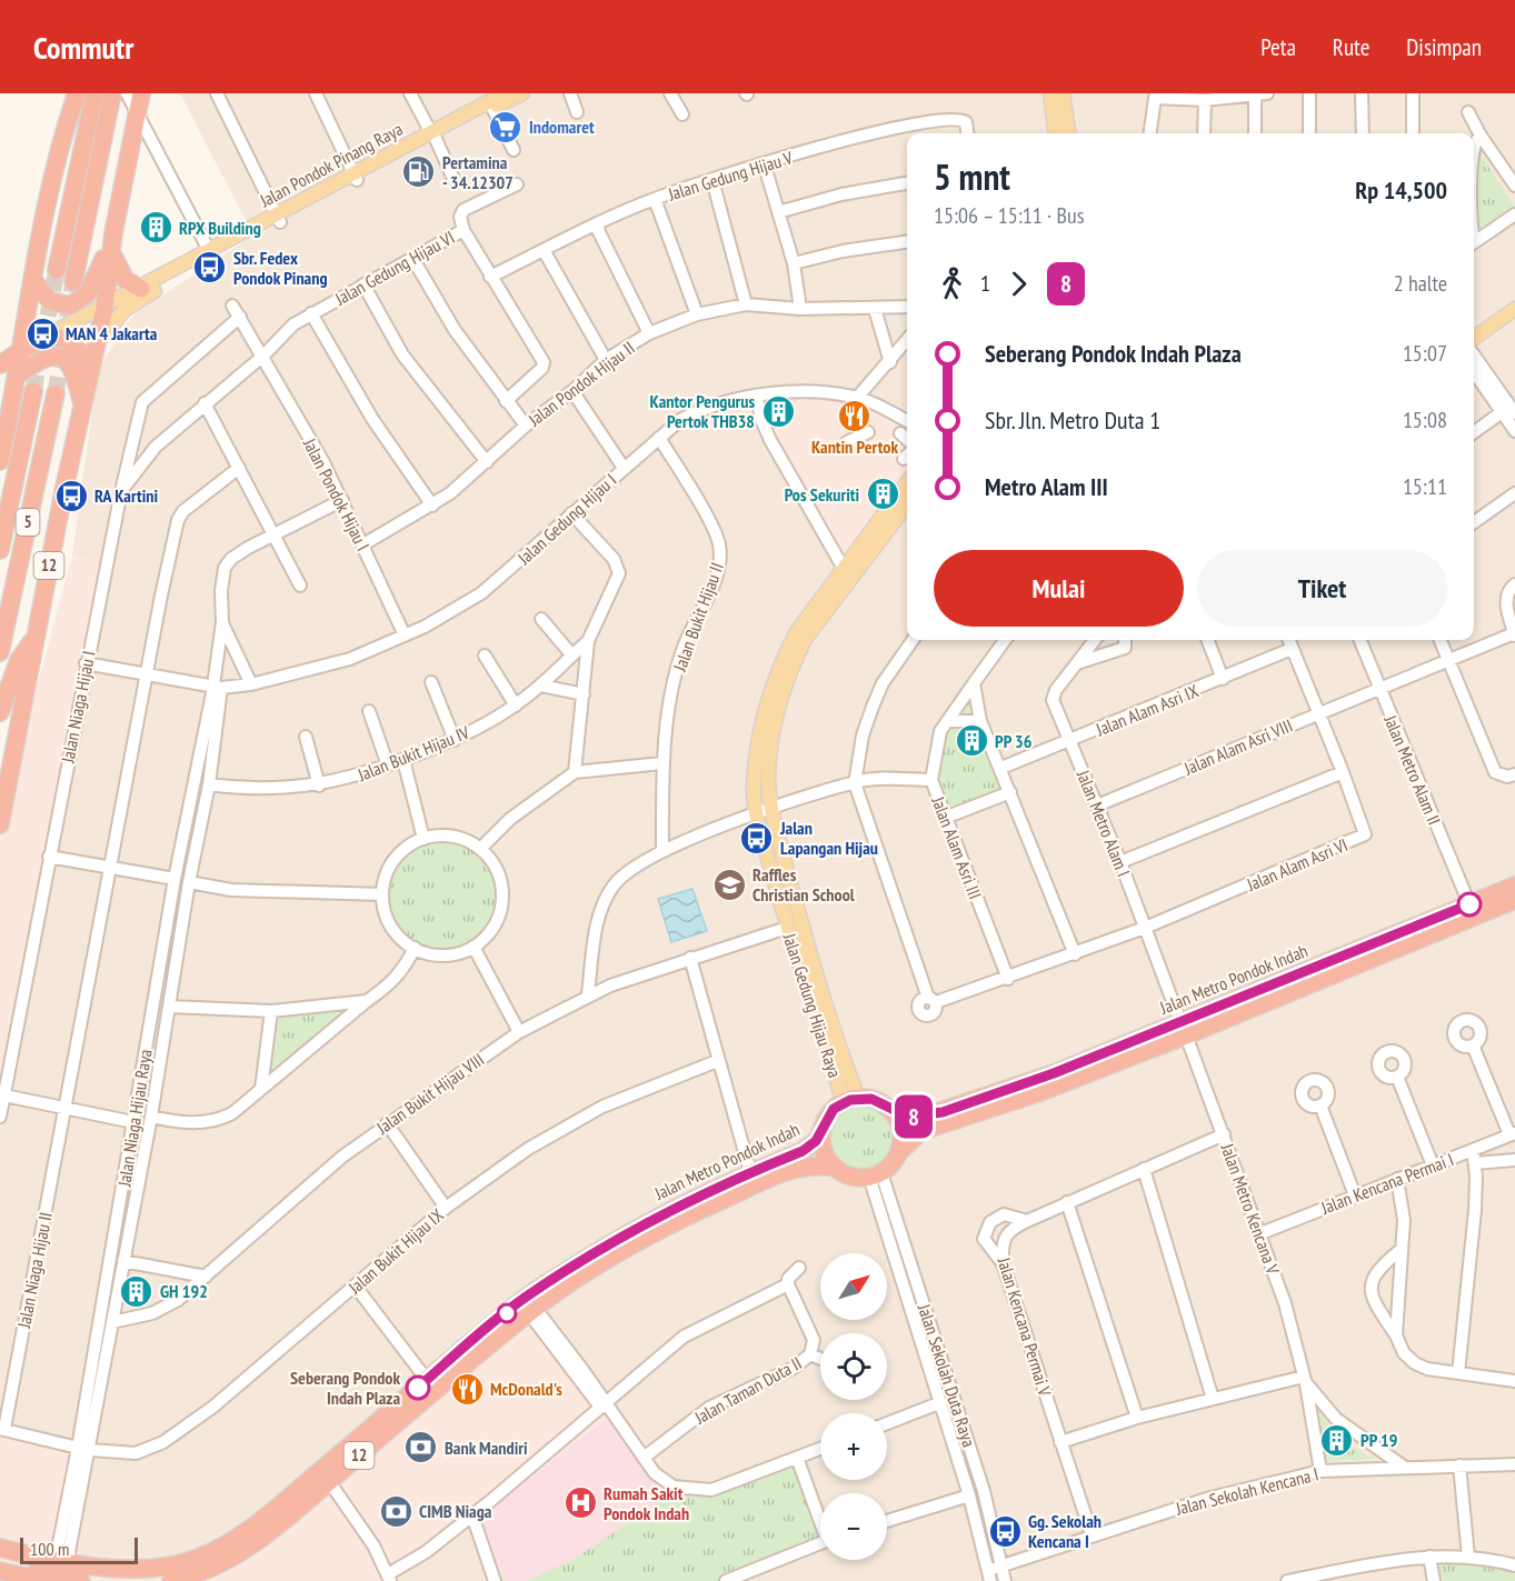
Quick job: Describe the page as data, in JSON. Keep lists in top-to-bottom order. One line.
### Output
{"streets":{"highway":["Jalan Pondok Pinang Raya","5","12","Jalan Metro Pondok Indah"],"main road":["Jalan Gedung Hijau Raya"],"street":["Jalan Gedung Hijau V","Jalan Gedung Hijau VI","Jalan Pondok Hijau II","Jalan Pondok Hijau I","Jalan Gedung Hijau I","Jalan Bukit Hijau II","Jalan Niaga Hijau I","Jalan Alam Asri IX","Jalan Alam Asri VIII","Jalan Bukit Hijau IV","Jalan Metro Alam II","Jalan Metro Alam I","Jalan Alam Asri III","Jalan Alam Asri VI","Jalan Bukit Hijau VIII","Jalan Niaga Hijau Raya","Jalan Kencana Permai I","Jalan Metro Kencana V","Jalan Bukit Hijau IX","Jalan Niaga Hijau II","Jalan Kencana Permai V","Jalan Sekolah Duta Raya","Jalan Taman Duta II","Jalan Sekolah Kencana I"]},"crossings":[["Jalan Pondok Pinang Raya","12"],["Jalan Gedung Hijau VI","Jalan Pondok Hijau I"],["Jalan Gedung Hijau VI","Jalan Niaga Hijau I"],["Jalan Pondok Hijau II","Jalan Pondok Hijau I"],["Jalan Pondok Hijau I","Jalan Gedung Hijau I"],["Jalan Pondok Hijau I","Jalan Niaga Hijau I"],["Jalan Gedung Hijau I","Jalan Bukit Hijau II"],["Jalan Gedung Hijau I","Jalan Niaga Hijau I"],["Jalan Gedung Hijau I","Jalan Niaga Hijau Raya"],["Jalan Gedung Hijau I","Jalan Niaga Hijau II"],["12","Jalan Metro Pondok Indah"],["12","Jalan Gedung Hijau Raya"],["12","Jalan Sekolah Duta Raya"],["Jalan Alam Asri IX","Jalan Metro Alam I"],["Jalan Alam Asri IX","Jalan Alam Asri VI"],["Jalan Alam Asri VIII","Jalan Metro Alam II"],["Jalan Alam Asri VIII","Jalan Metro Alam I"],["Jalan Alam Asri VIII","Jalan Alam Asri VI"],["Jalan Bukit Hijau IV","Jalan Niaga Hijau Raya"],["Jalan Metro Alam II","Jalan Metro Pondok Indah"],["Jalan Metro Alam I","Jalan Alam Asri VI"],["Jalan Metro Alam I","Jalan Metro Pondok Indah"],["Jalan Metro Alam I","Jalan Metro Kencana V"],["Jalan Alam Asri III","Jalan Alam Asri VI"],["Jalan Metro Pondok Indah","Jalan Gedung Hijau Raya"],["Jalan Metro Pondok Indah","Jalan Niaga Hijau Raya"],["Jalan Metro Pondok Indah","Jalan Metro Kencana V"],["Jalan Metro Pondok Indah","Jalan Sekolah Duta Raya"],["Jalan Gedung Hijau Raya","Jalan Bukit Hijau VIII"],["Jalan Gedung Hijau Raya","Jalan Sekolah Duta Raya"],["Jalan Bukit Hijau VIII","Jalan Niaga Hijau Raya"],["Jalan Niaga Hijau Raya","Jalan Bukit Hijau IX"],["Jalan Kencana Permai I","Jalan Metro Kencana V"],["Jalan Metro Kencana V","Jalan Kencana Permai V"],["Jalan Metro Kencana V","Jalan Sekolah Kencana I"],["Jalan Kencana Permai V","Jalan Sekolah Kencana I"],["Jalan Sekolah Duta Raya","Jalan Sekolah Kencana I"]],"places":{"supermarket":["Indomaret"],"fuel station":["Pertamina - 34.12307"],"building":["RPX Building","Kantor Pengurus Pertok THB38","Pos Sekuriti","PP 36","GH 192","PP 19"],"bus stop":["Sbr. Fedex Pondok Pinang","MAN 4 Jakarta","RA Kartini","Jalan Lapangan Hijau","Gg. Sekolah Kencana I"],"restaurant":["Kantin Pertok","McDonald's"],"school or university":["Raffles Christian School"],"other":["Seberang Pondok Indah Plaza"],"bank":["Bank Mandiri","CIMB Niaga"],"hospital":["Rumah Sakit Pondok Indah"]},"lines":["bus line 8"],"scale_bar":"100 m","north":"top right","page":{"header":"Commutr","nav":["Peta","Rute","Disimpan"],"on_map":"8","heading":["5 mnt","15:06 – 15:11 · Bus","Rp 14,500"],"legs":["1","8","2 halte"],"list":[{"name":"Seberang Pondok Indah Plaza","value":"15:07"},{"name":"Sbr. Jln. Metro Duta 1","value":"15:08"},{"name":"Metro Alam III","value":"15:11"}],"buttons":["Mulai","Tiket"],"map_buttons":["+","−"],"scale":"100 m"}}
